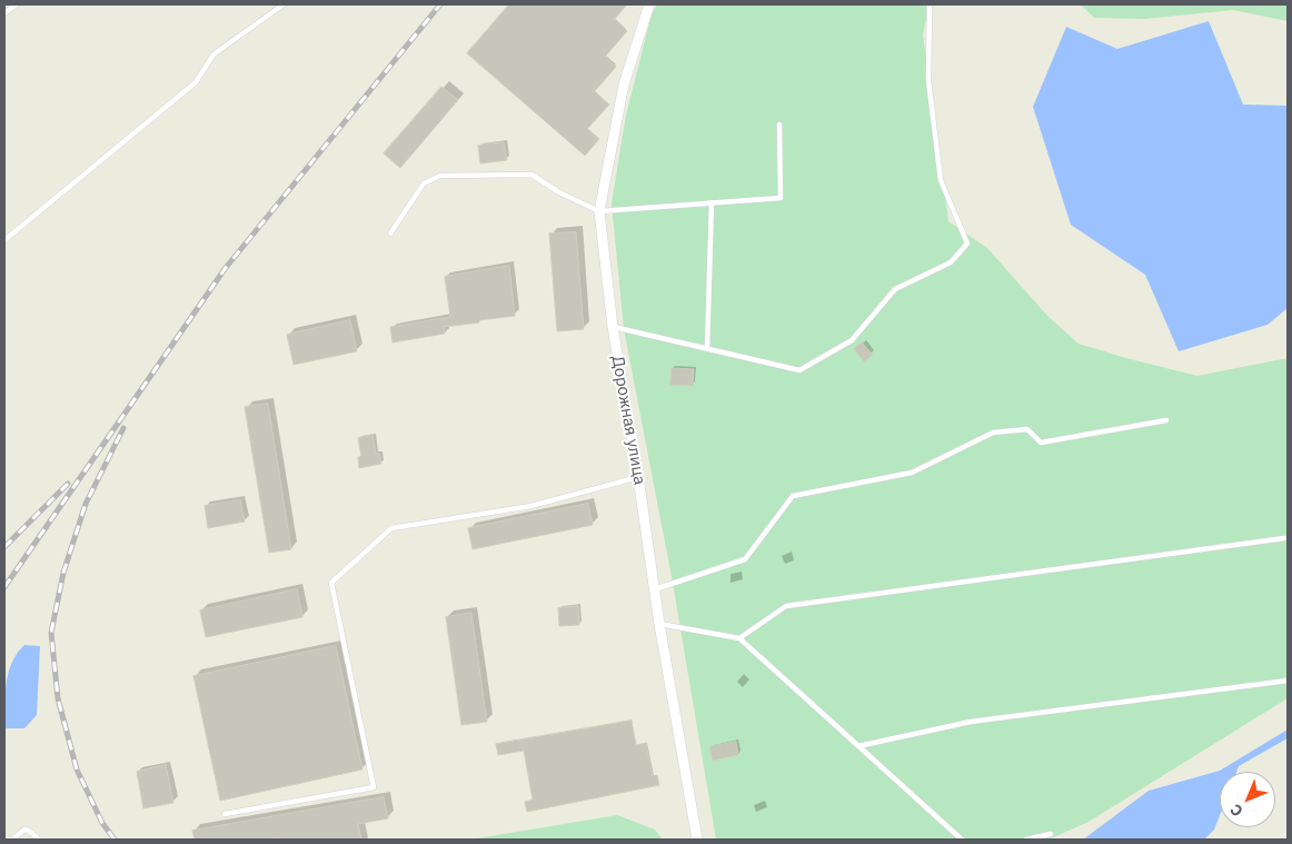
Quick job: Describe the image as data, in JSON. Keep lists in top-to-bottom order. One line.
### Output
{"streets":{"street":["Дорожная улица"]},"north":"bottom left"}
